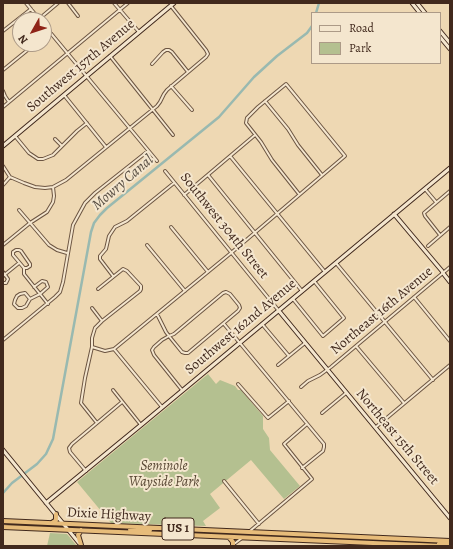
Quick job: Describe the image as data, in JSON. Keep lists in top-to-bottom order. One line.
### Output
{"streets":{"highway":["Dixie Highway","US 1"],"street":["Southwest 157th Avenue","Southwest 304th Street","Northeast 16th Avenue","Southwest 162nd Avenue","Northeast 15th Street"]},"crossings":[["Southwest 304th Street","Northeast 16th Avenue"],["Southwest 304th Street","Southwest 162nd Avenue"],["Southwest 304th Street","Northeast 15th Street"],["Northeast 16th Avenue","Northeast 15th Street"],["Dixie Highway","US 1"]],"water":["Mowry Canal"],"parks":["Seminole Wayside Park"],"legend":["Road","Park"],"north":"bottom left"}
